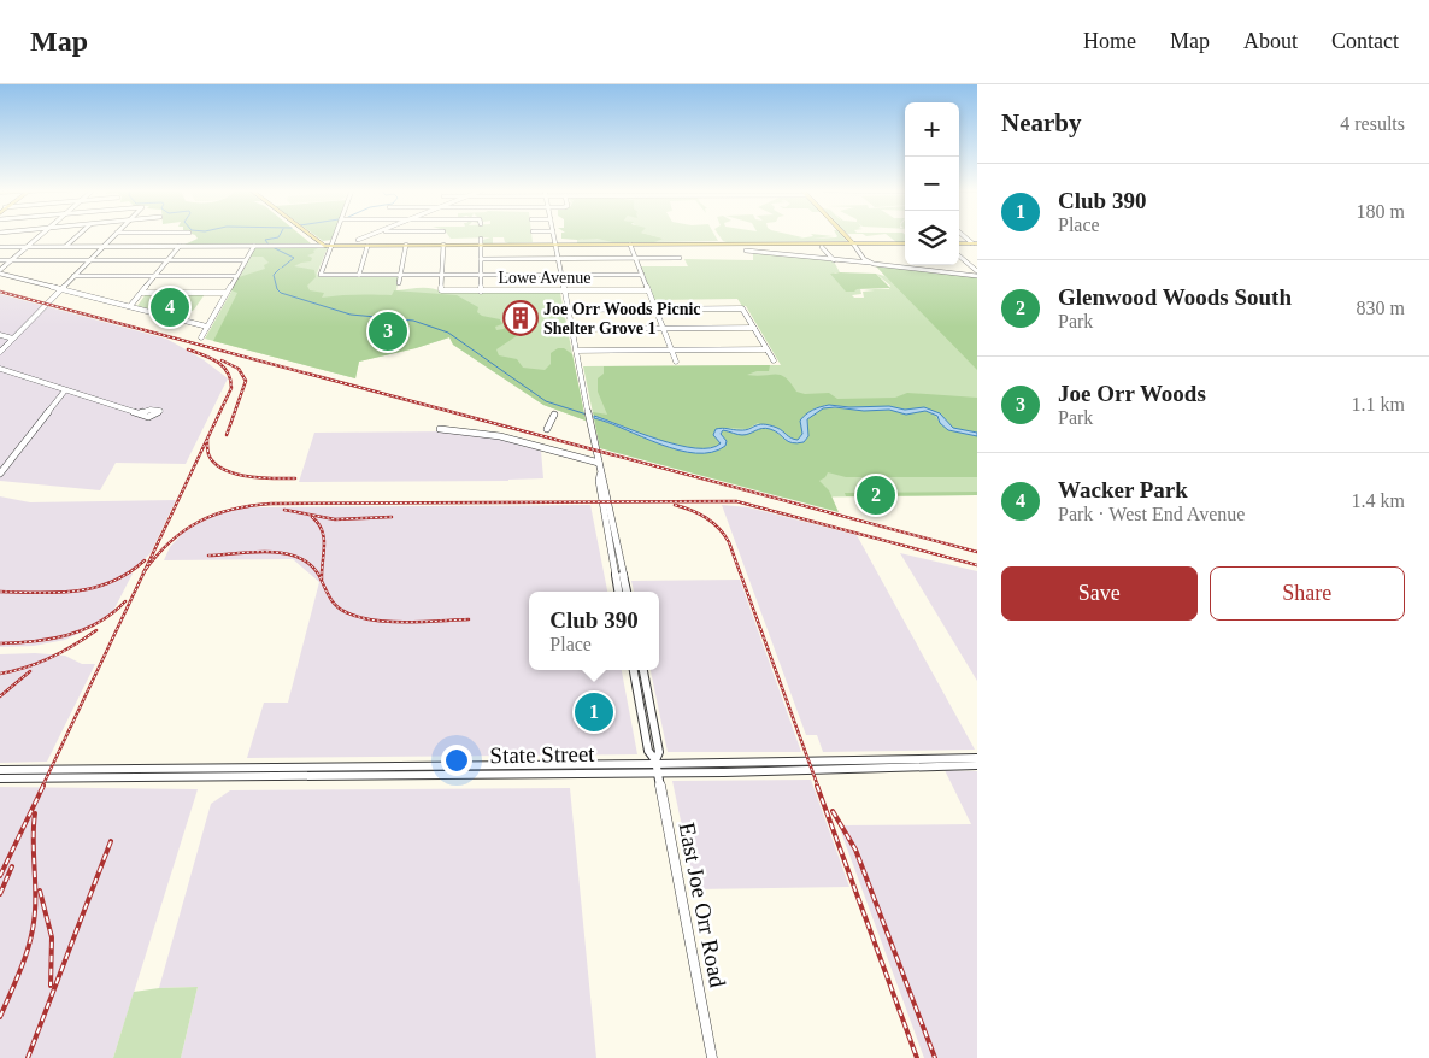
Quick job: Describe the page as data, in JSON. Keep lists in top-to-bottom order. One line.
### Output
{"streets":{"street":["Lowe Avenue","State Street","East Joe Orr Road"]},"crossings":[["State Street","East Joe Orr Road"]],"places":{"building":["Joe Orr Woods Picnic Shelter Grove 1"]},"page":{"header":"Map","nav":["Home","Map","About","Contact"],"heading":["Nearby","4 results"],"map_buttons":["+","−"],"list":[{"mark":"1","name":"Club 390","note":"Place","value":"180 m"},{"mark":"2","name":"Glenwood Woods South","note":"Park","value":"830 m"},{"mark":"3","name":"Joe Orr Woods","note":"Park","value":"1.1 km"},{"mark":"4","name":"Wacker Park","note":"Park · West End Avenue","value":"1.4 km"}],"pins":["4","3","2","1"],"buttons":["Save","Share"],"popup":["Club 390","Place"]}}
